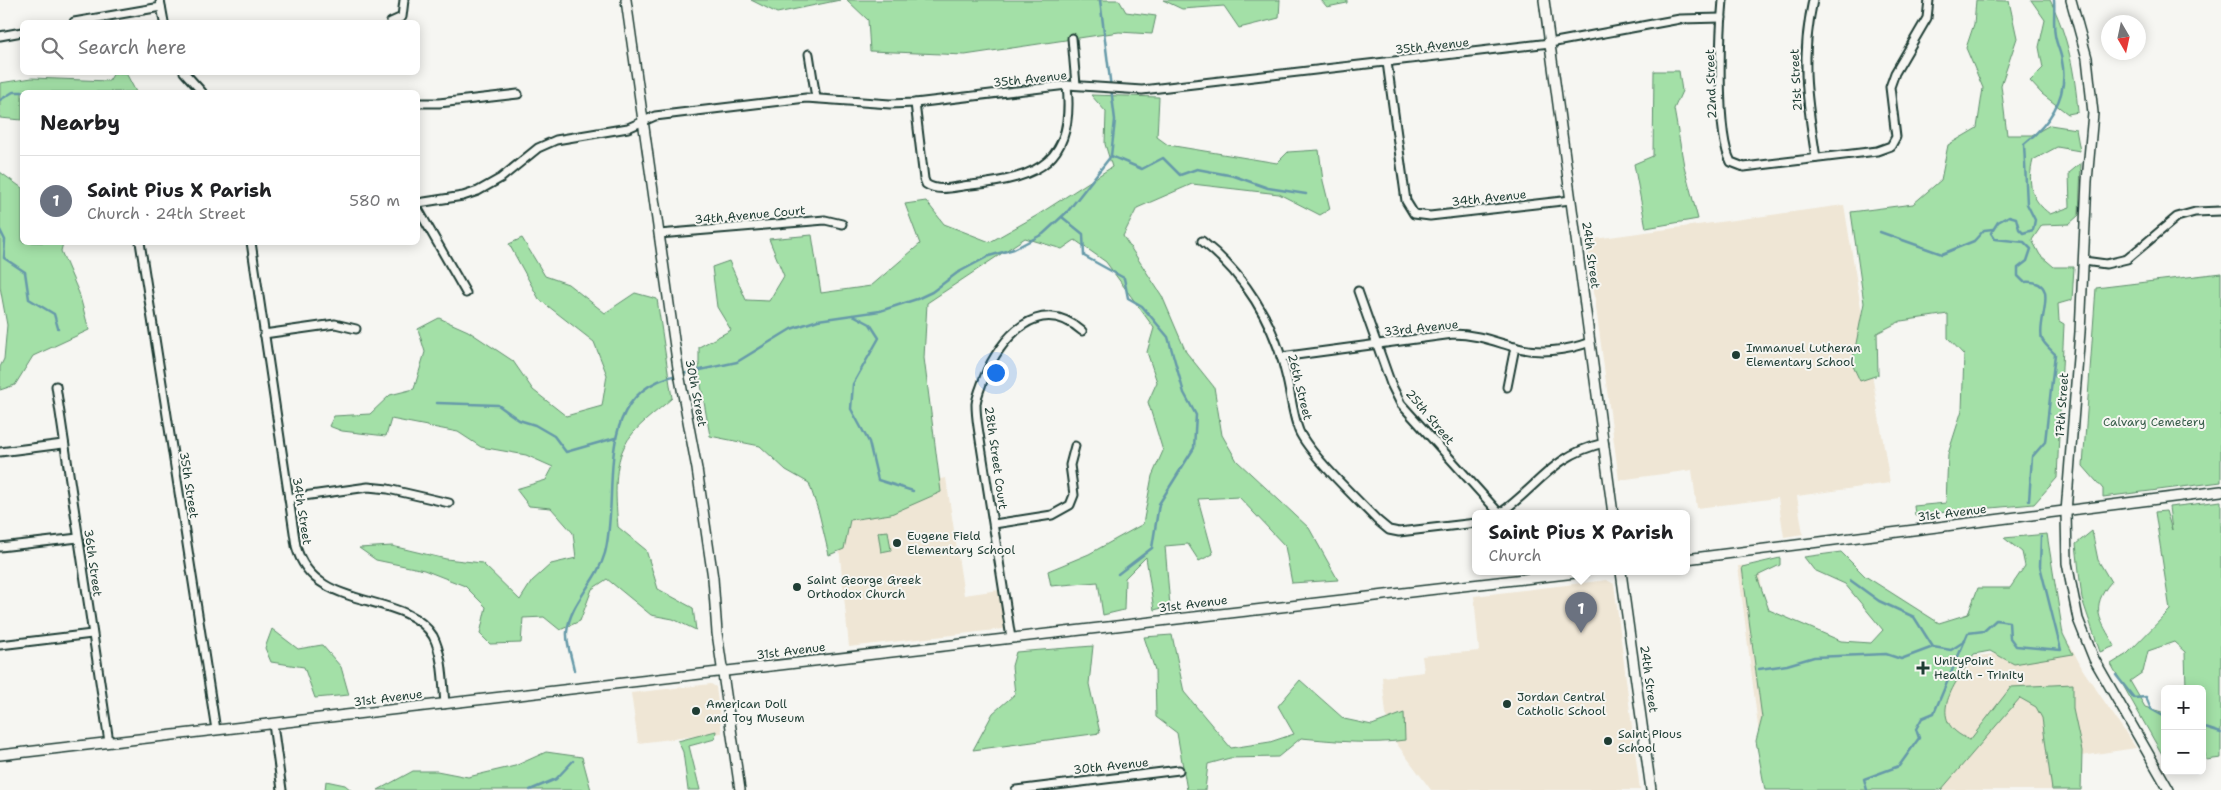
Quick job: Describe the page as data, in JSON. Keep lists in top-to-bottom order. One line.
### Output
{"streets":{"street":["35th Avenue","21st Street","22nd Street","34th Avenue","34th Avenue Court","24th Street","33rd Avenue","26th Street","30th Street","17th Street","25th Street","28th Street Court","35th Street","34th Street","31st Avenue","36th Street","30th Avenue"]},"crossings":[["35th Avenue","22nd Street"],["35th Avenue","34th Avenue"],["35th Avenue","24th Street"],["35th Avenue","30th Street"],["21st Street","22nd Street"],["34th Avenue","24th Street"],["34th Avenue Court","30th Street"],["24th Street","33rd Avenue"],["33rd Avenue","26th Street"],["33rd Avenue","25th Street"],["30th Street","31st Avenue"],["17th Street","31st Avenue"],["28th Street Court","31st Avenue"],["35th Street","31st Avenue"],["34th Street","31st Avenue"],["31st Avenue","36th Street"]],"parks":["Calvary Cemetery"],"places":{"other":["Immanuel Lutheran Elementary School","Eugene Field Elementary School","Saint George Greek Orthodox Church","Jordan Central Catholic School","American Doll and Toy Museum","Saint Pious School"],"health":["UnityPoint Health - Trinity"]},"north":"bottom","page":{"search":"Search here","heading":"Nearby","list":[{"mark":"1","name":"Saint Pius X Parish","note":"Church · 24th Street","value":"580 m"}],"popup":["Saint Pius X Parish","Church"],"pins":"1","map_buttons":["+","−"]}}
